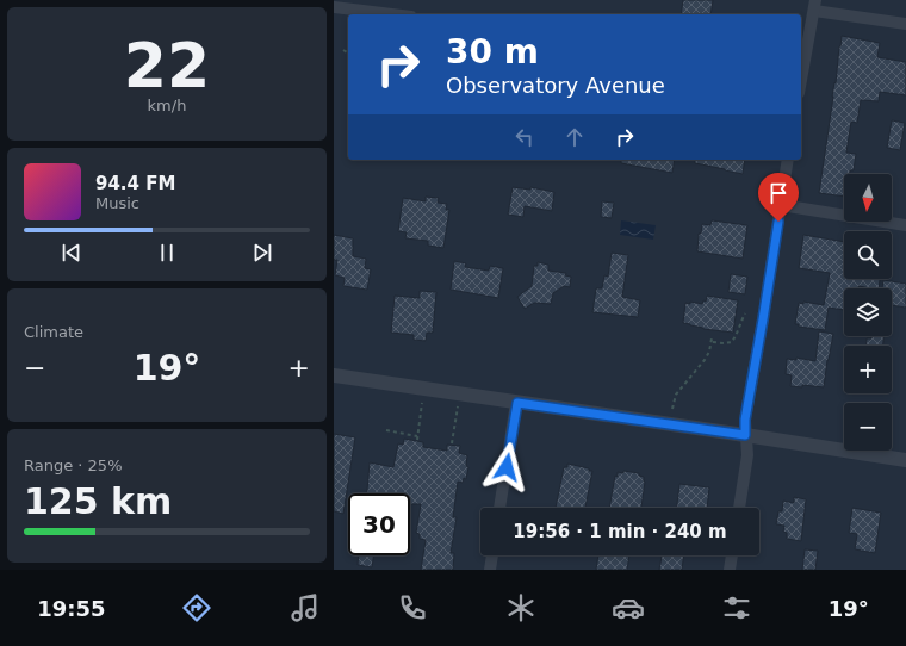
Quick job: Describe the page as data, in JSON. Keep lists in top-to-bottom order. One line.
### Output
{"north":"bottom","page":{"tile":[["22","km/h"],"Climate",["Range · 25%","125 km"]],"turn":["30 m","Observatory Avenue"],"song":["94.4 FM","Music"],"map_buttons":["+","−"],"heat":["−","19°","+"],"limit":"30","trip":"19:56 · 1 min · 240 m","tabs":["19:55","19°"]}}
